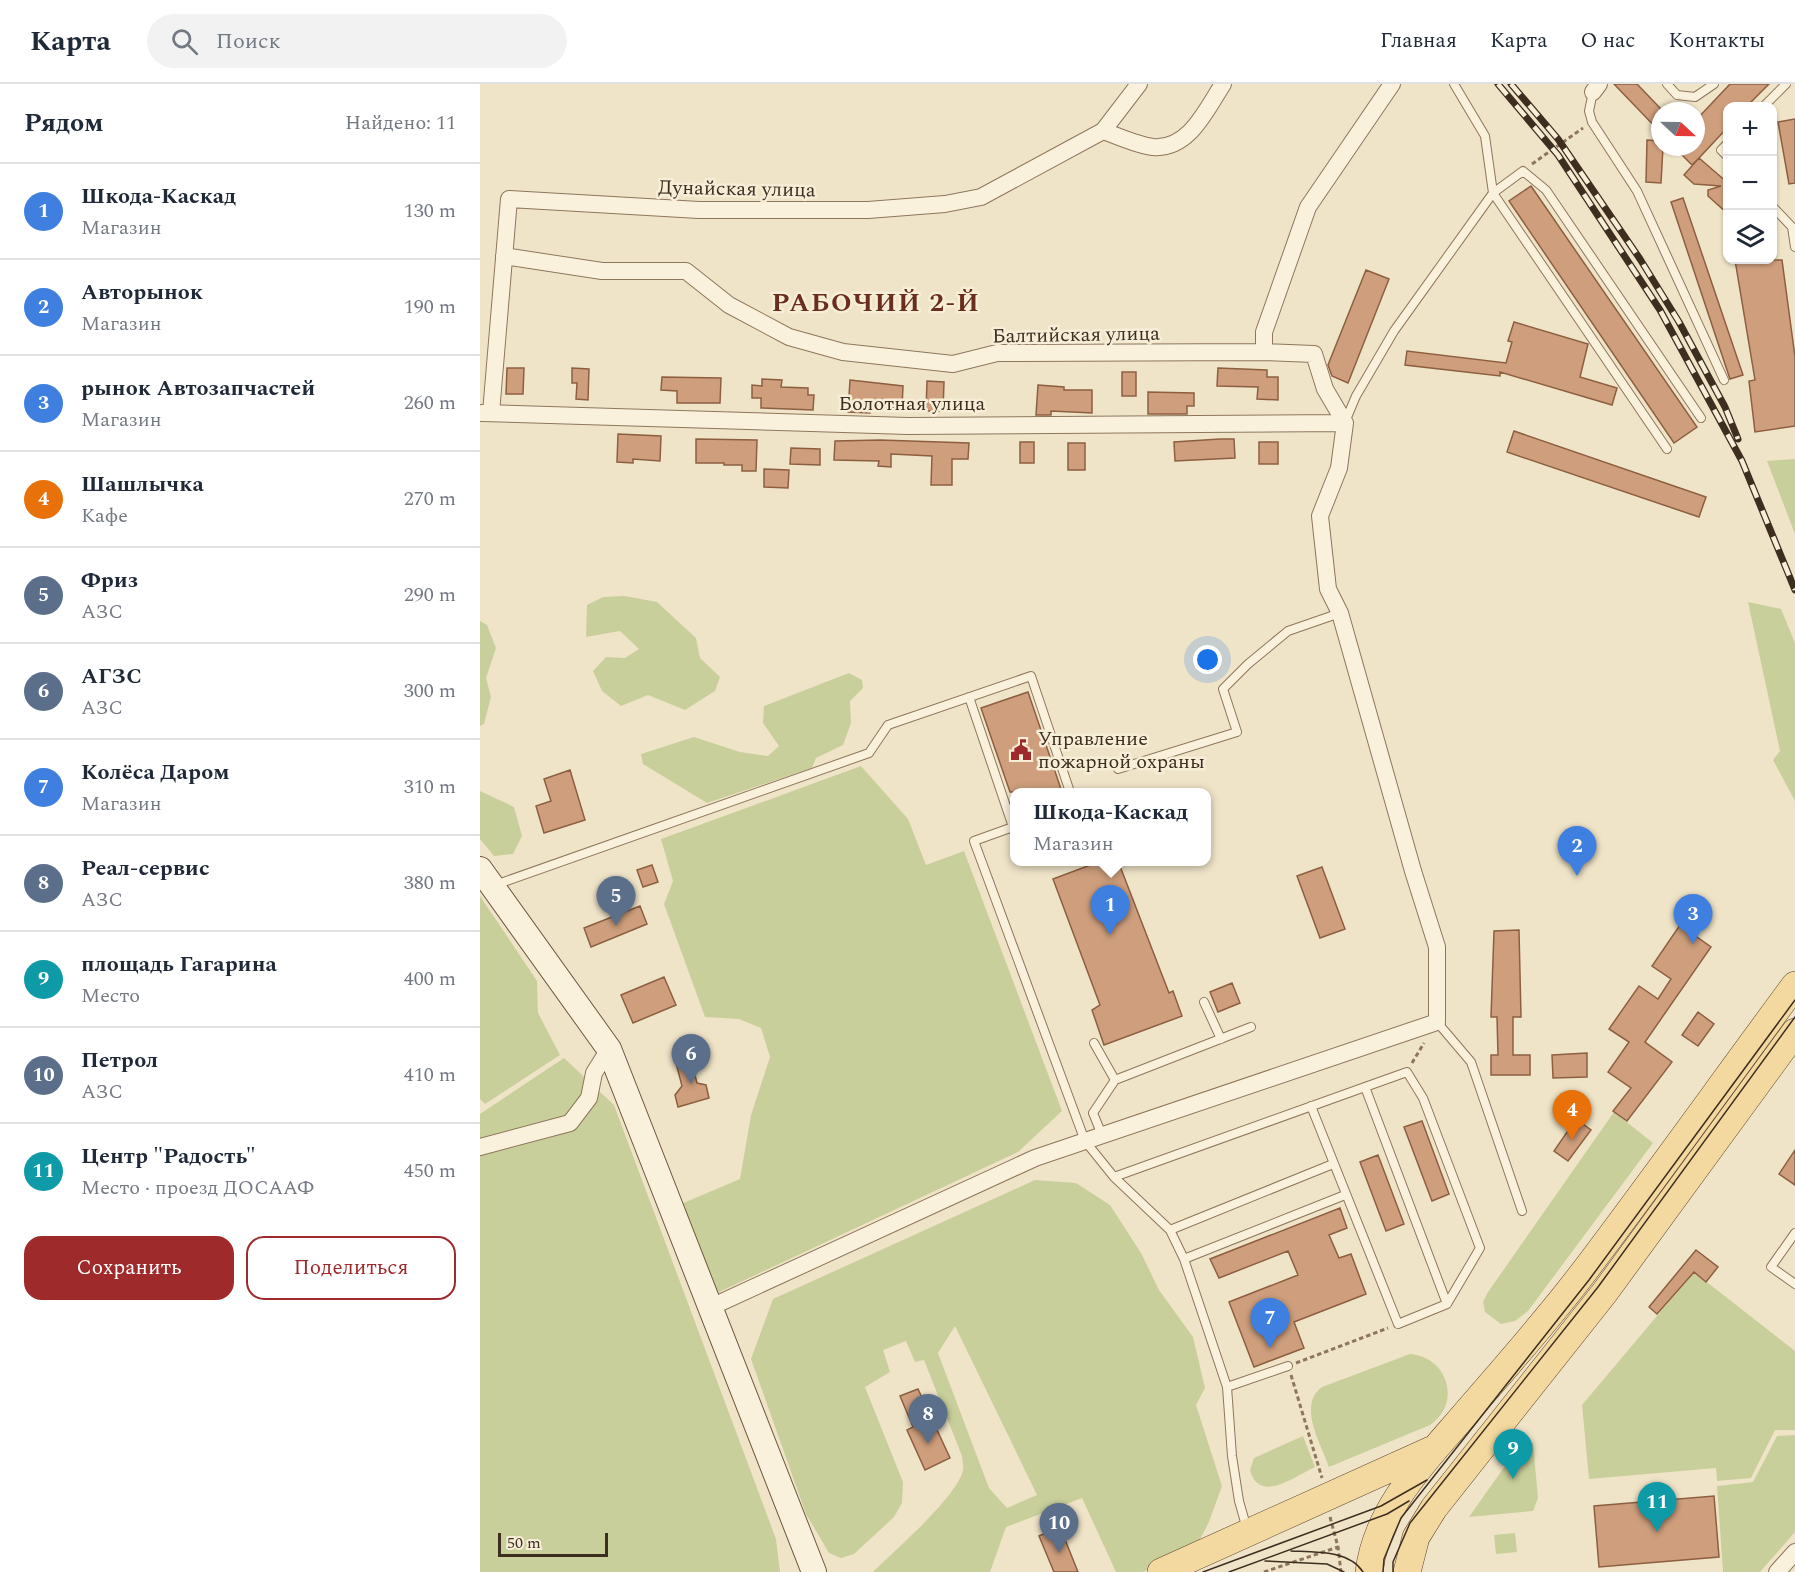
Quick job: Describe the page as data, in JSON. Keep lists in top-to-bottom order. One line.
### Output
{"streets":{"street":["Дунайская улица","Балтийская улица","Болотная улица"]},"crossings":[["Дунайская улица","Балтийская улица"],["Дунайская улица","Болотная улица"],["Балтийская улица","Болотная улица"]],"districts":["РАБОЧИЙ 2‑Й"],"places":{"public building":["Управление пожарной охраны"]},"scale_bar":"50 m","north":"right","page":{"header":"Карта","search":"Поиск","nav":["Главная","Карта","О нас","Контакты"],"heading":["Рядом","Найдено: 11"],"map_buttons":["+","−"],"list":[{"mark":"1","name":"Шкода-Каскад","note":"Магазин","value":"130 m"},{"mark":"2","name":"Авторынок","note":"Магазин","value":"190 m"},{"mark":"3","name":"рынок Автозапчастей","note":"Магазин","value":"260 m"},{"mark":"4","name":"Шашлычка","note":"Кафе","value":"270 m"},{"mark":"5","name":"Фриз","note":"АЗС","value":"290 m"},{"mark":"6","name":"АГЗС","note":"АЗС","value":"300 m"},{"mark":"7","name":"Колёса Даром","note":"Магазин","value":"310 m"},{"mark":"8","name":"Реал-сервис","note":"АЗС","value":"380 m"},{"mark":"9","name":"площадь Гагарина","note":"Место","value":"400 m"},{"mark":"10","name":"Петрол","note":"АЗС","value":"410 m"},{"mark":"11","name":"Центр \"Радость\"","note":"Место · проезд ДОСААФ","value":"450 m"}],"popup":["Шкода-Каскад","Магазин"],"pins":["2","5","1","3","6","4","7","8","9","11","10"],"buttons":["Сохранить","Поделиться"],"scale":"50 m"}}
